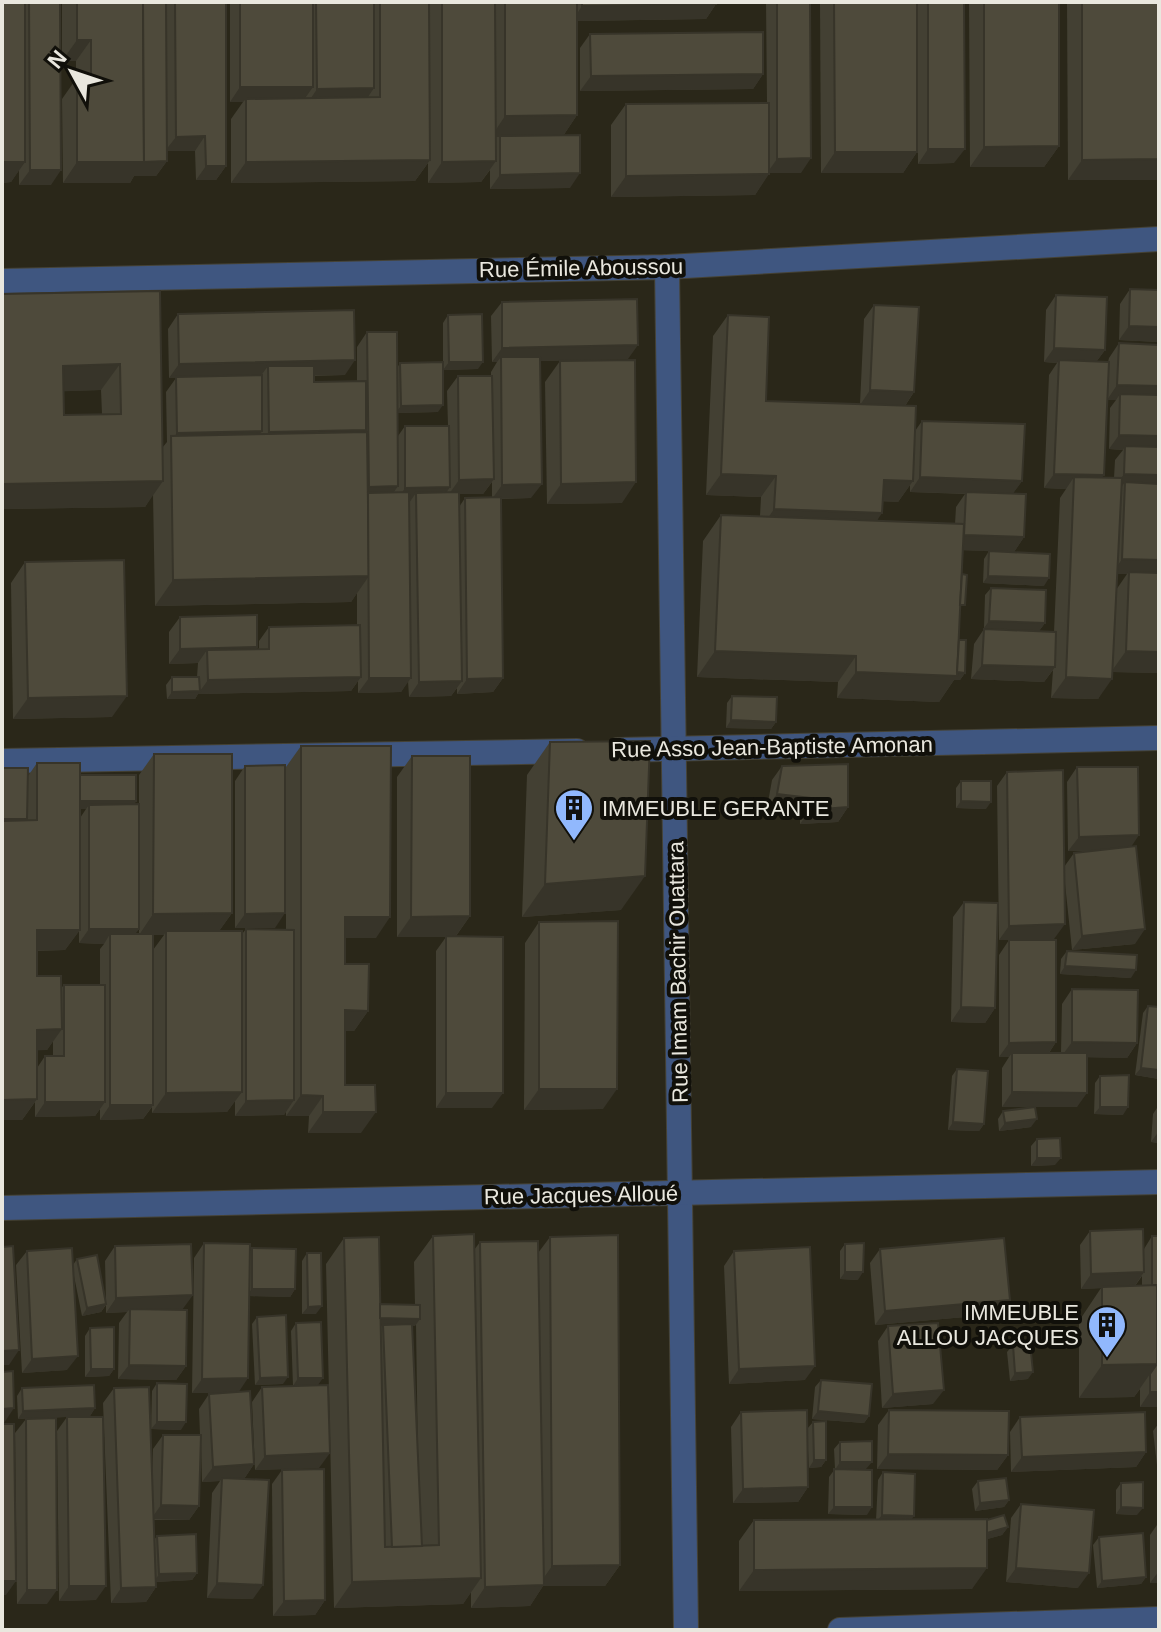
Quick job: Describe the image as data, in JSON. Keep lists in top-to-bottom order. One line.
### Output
{"streets":{"street":["Rue Émile Aboussou","Rue Asso Jean-Baptiste Amonan","Rue Imam Bachir Ouattara","Rue Jacques Alloué"]},"crossings":[["Rue Émile Aboussou","Rue Imam Bachir Ouattara"],["Rue Asso Jean-Baptiste Amonan","Rue Imam Bachir Ouattara"],["Rue Imam Bachir Ouattara","Rue Jacques Alloué"]],"places":{"building":["IMMEUBLE GERANTE","IMMEUBLE ALLOU JACQUES"]},"north":"top left"}
